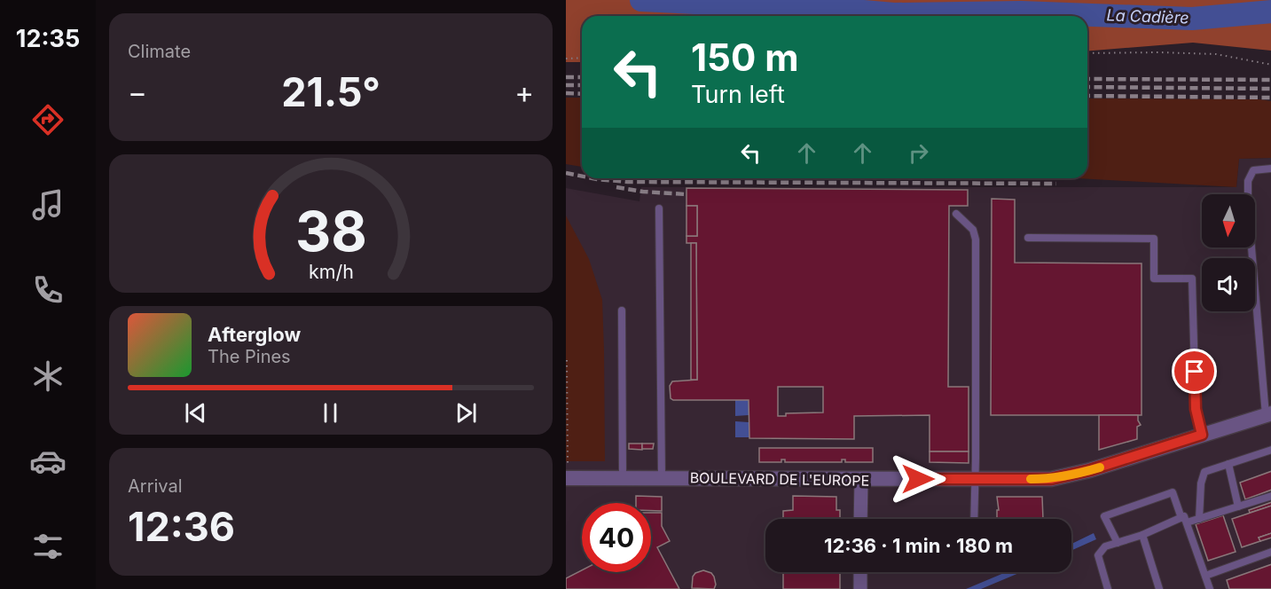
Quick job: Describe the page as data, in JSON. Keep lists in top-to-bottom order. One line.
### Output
{"streets":{"street":["BOULEVARD DE L'EUROPE"]},"water":["La Cadière"],"north":"bottom","page":{"tabs":"12:35","tile":["Climate",["Arrival","12:36"]],"turn":["150 m","Turn left"],"heat":["−","21.5°","+"],"song":["Afterglow","The Pines"],"limit":"40","trip":"12:36 · 1 min · 180 m","gauge":["38","km/h"]}}
